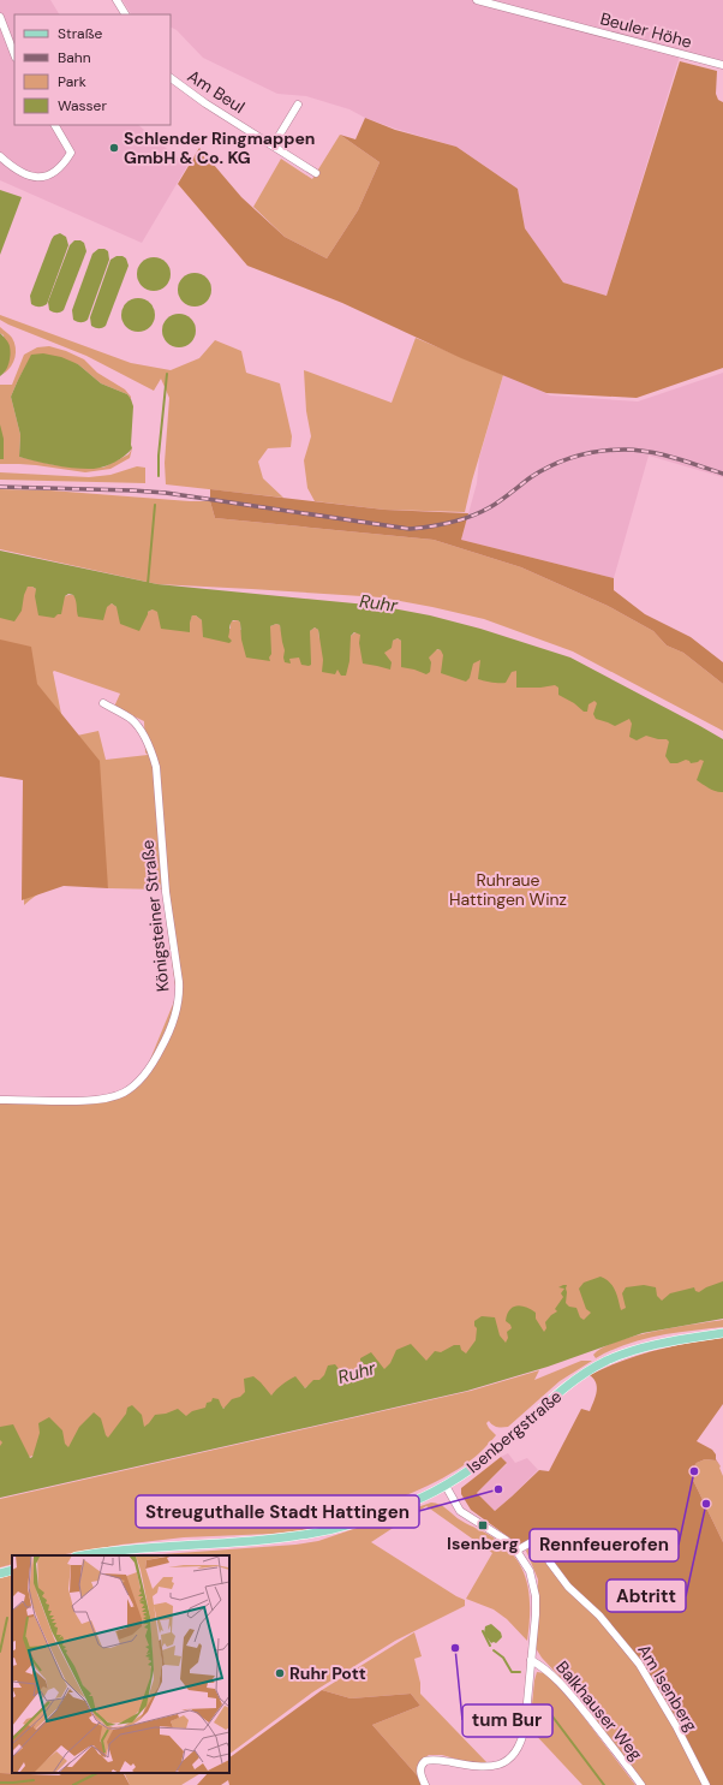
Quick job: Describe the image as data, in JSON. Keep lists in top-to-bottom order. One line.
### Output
{"streets":{"main road":["Isenbergstraße"],"street":["Beuler Höhe","Am Beul","Königsteiner Straße","Am Isenberg","Balkhauser Weg"]},"water":["Ruhr"],"parks":["Ruhraue Hattingen Winz"],"places":{"other":["Schlender Ringmappen GmbH & Co. KG","Rennfeuerofen","Streuguthalle Stadt Hattingen","Abtritt","tum Bur","Ruhr Pott"],"transit":["Isenberg"]},"legend":["Straße","Bahn","Park","Wasser"]}
